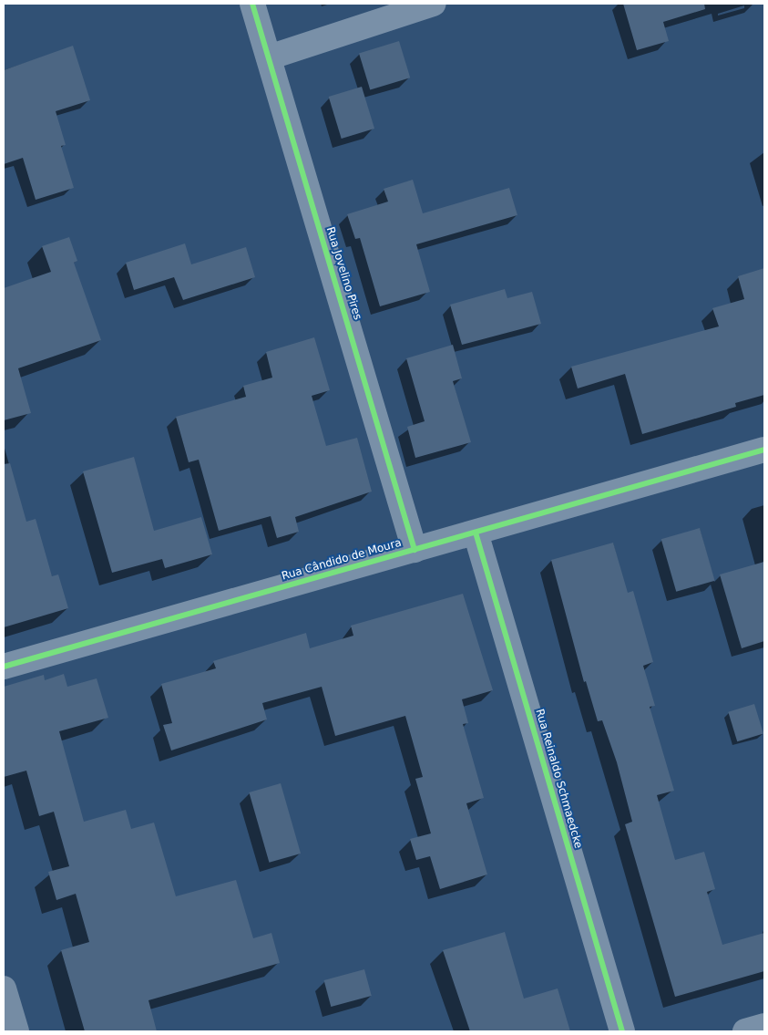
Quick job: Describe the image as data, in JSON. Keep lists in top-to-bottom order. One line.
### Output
{"streets":{"street":["Rua Jovelino Pires","Rua Cândido de Moura","Rua Reinaldo Schmaedcke"]},"crossings":[["Rua Jovelino Pires","Rua Cândido de Moura"],["Rua Cândido de Moura","Rua Reinaldo Schmaedcke"]]}
